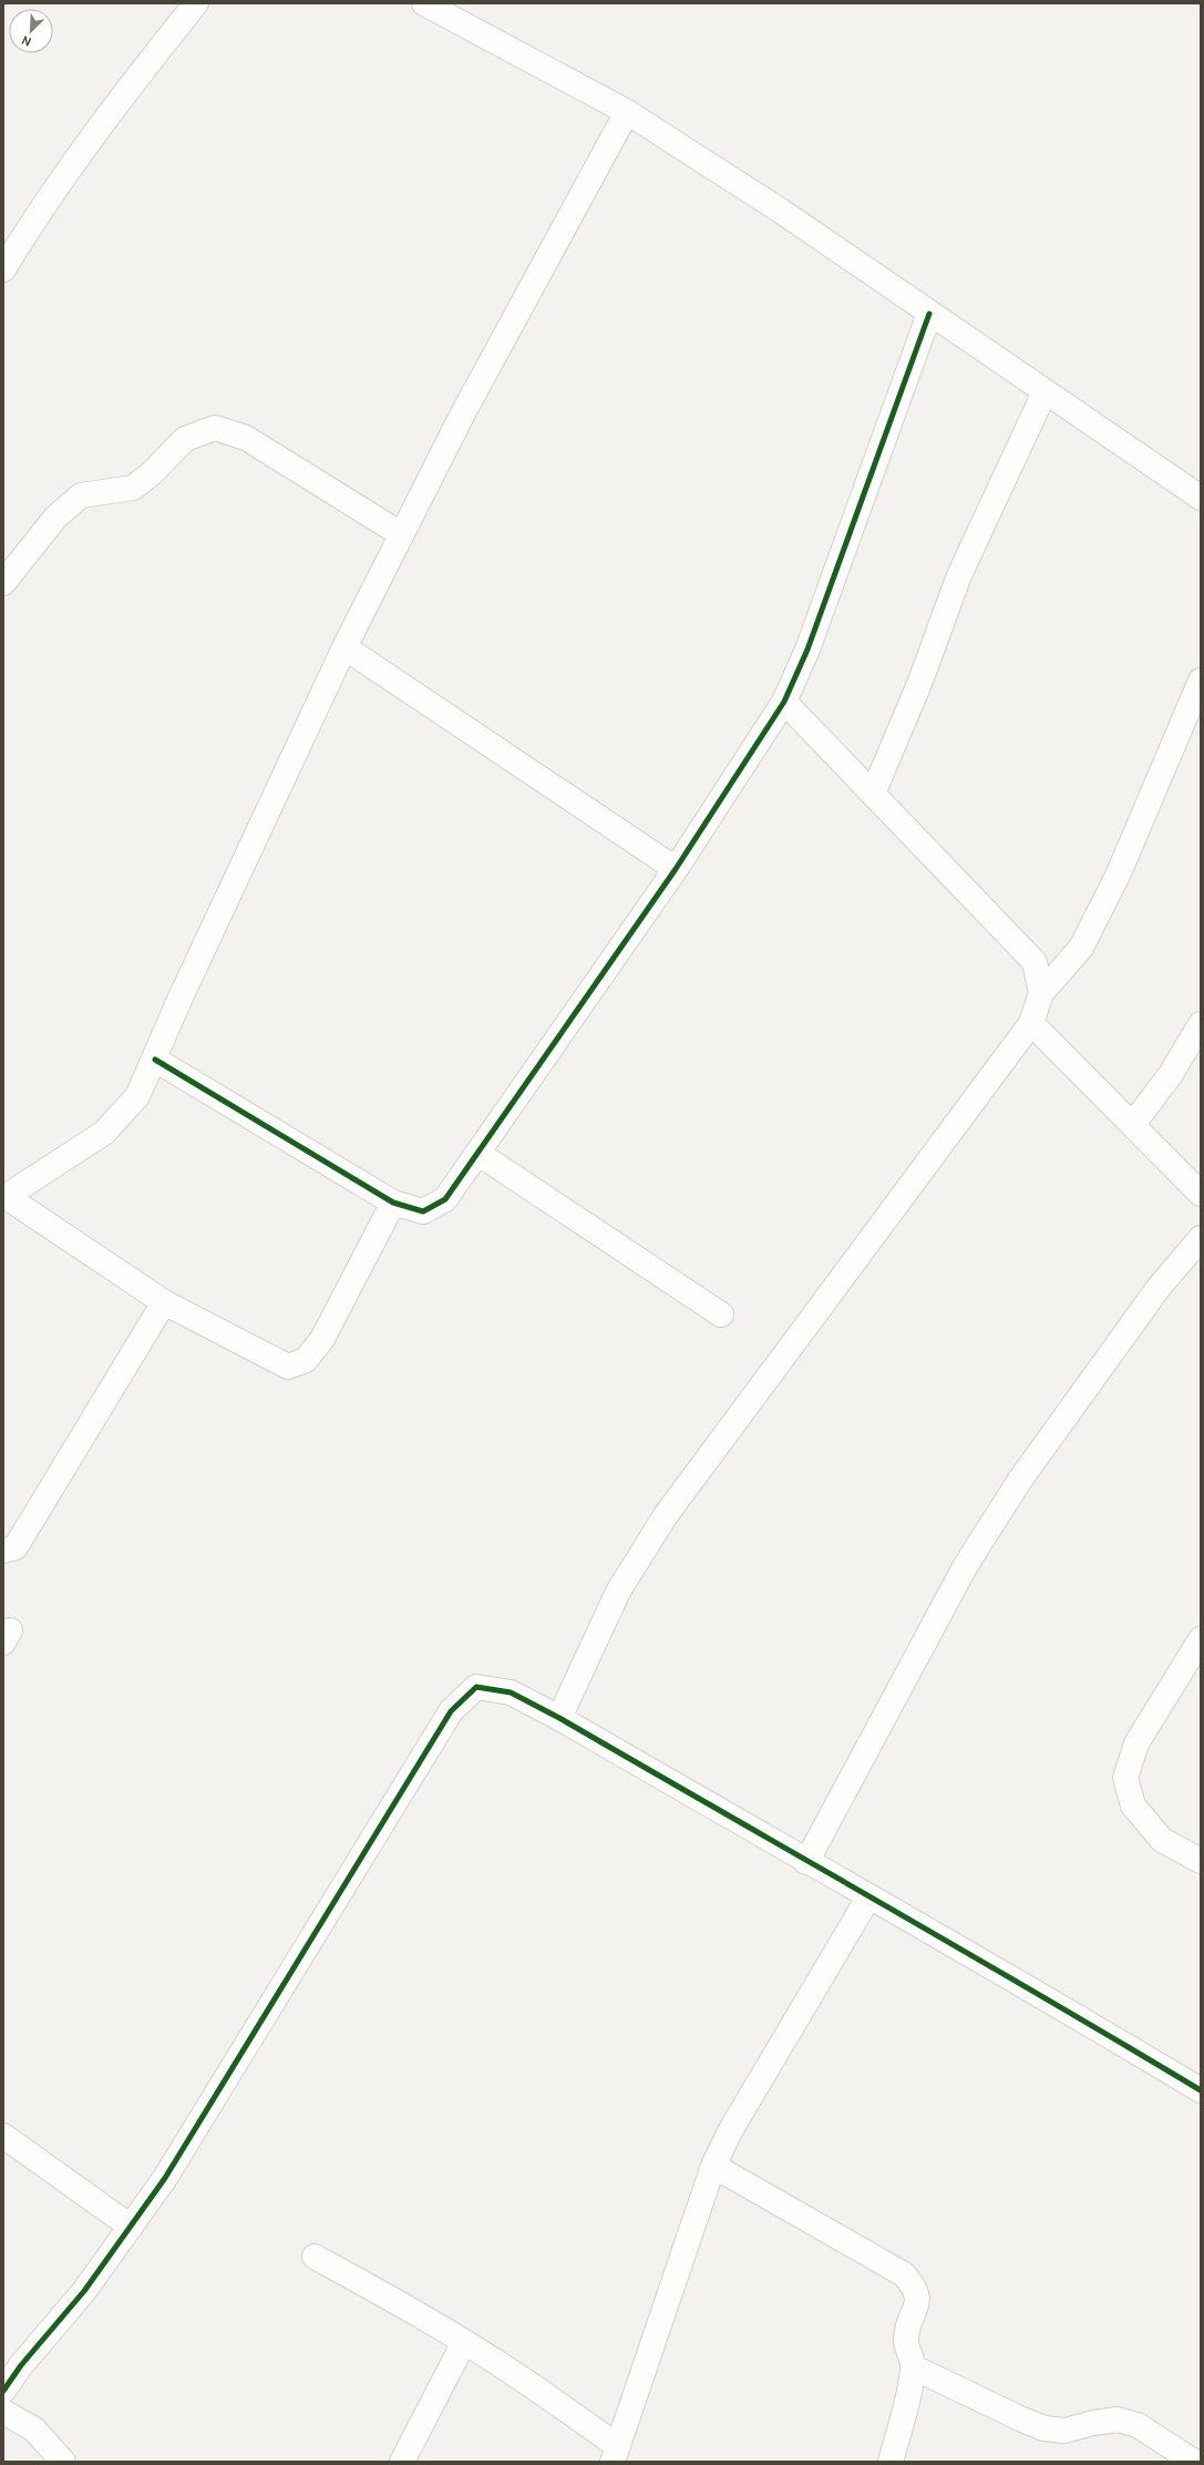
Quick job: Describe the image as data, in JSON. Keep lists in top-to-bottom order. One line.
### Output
{"north":"bottom left"}
